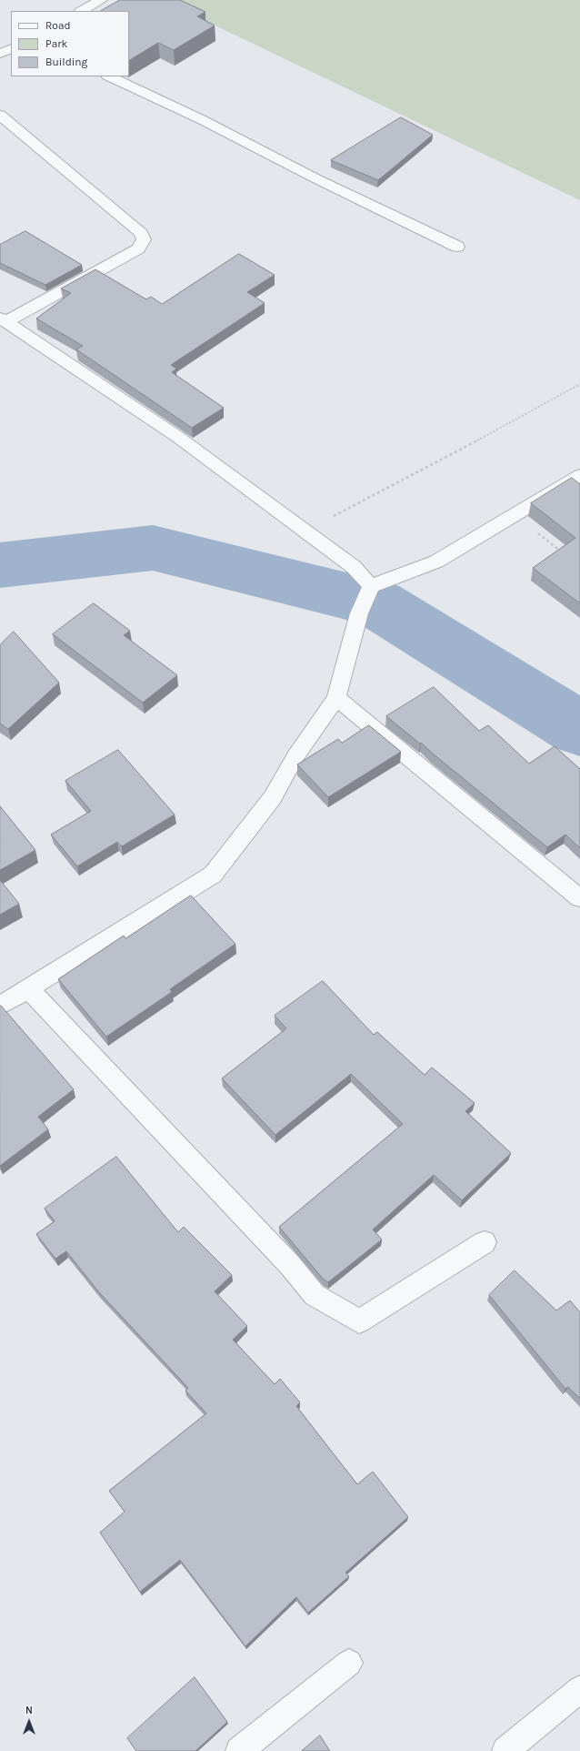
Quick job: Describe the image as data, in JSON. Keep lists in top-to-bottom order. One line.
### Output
{"legend":["Road","Park","Building"],"north":"top"}
